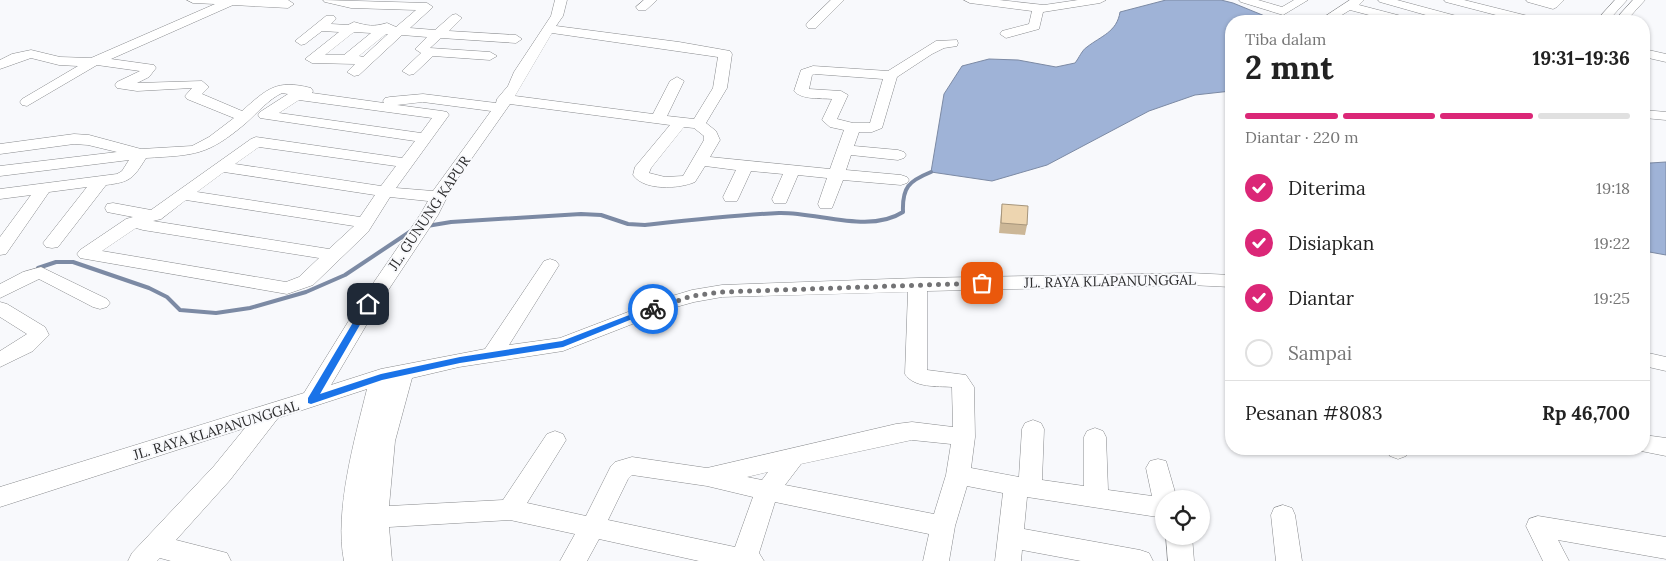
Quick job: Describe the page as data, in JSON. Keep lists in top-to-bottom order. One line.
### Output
{"streets":{"street":["JL. GUNUNG KAPUR","JL. RAYA KLAPANUNGGAL"]},"crossings":[["JL. GUNUNG KAPUR","JL. RAYA KLAPANUNGGAL"]],"page":{"heading":["2 mnt","Tiba dalam","19:31–19:36"],"panel":["Pesanan #8083","Rp 46,700"],"bar":"Diantar · 220 m","list":[["Diterima","19:18"],["Disiapkan","19:22"],["Diantar","19:25"],"Sampai"]}}
